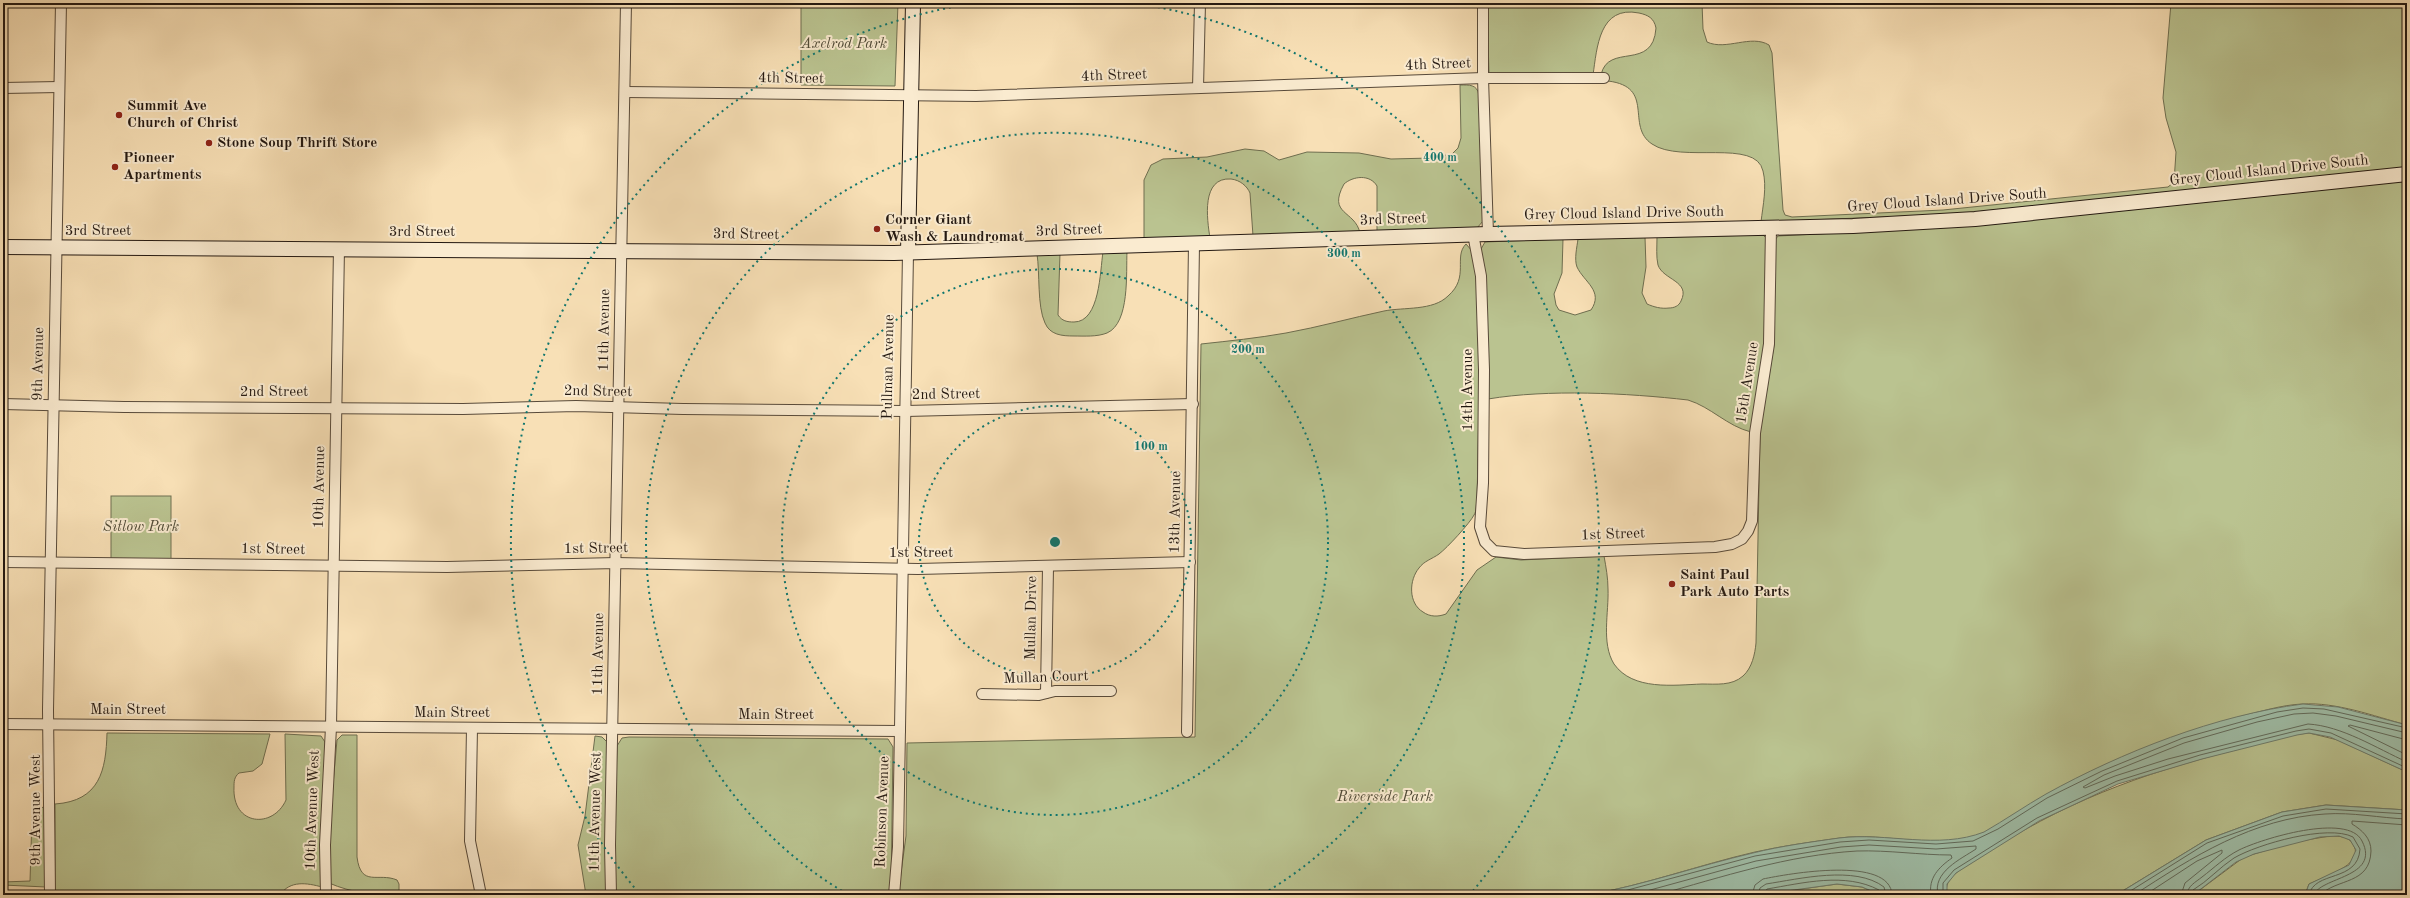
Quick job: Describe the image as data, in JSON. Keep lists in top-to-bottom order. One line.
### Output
{"streets":{"street":["4th Street","Grey Cloud Island Drive South","3rd Street","11th Avenue","9th Avenue","Pullman Avenue","15th Avenue","14th Avenue","2nd Street","10th Avenue","13th Avenue","1st Street","Mullan Drive","Mullan Court","Main Street","9th Avenue West","10th Avenue West","11th Avenue West","Robinson Avenue"]},"crossings":[["4th Street","11th Avenue"],["4th Street","Pullman Avenue"],["Grey Cloud Island Drive South","3rd Street"],["Grey Cloud Island Drive South","15th Avenue"],["3rd Street","11th Avenue"],["3rd Street","9th Avenue"],["3rd Street","Pullman Avenue"],["3rd Street","14th Avenue"],["3rd Street","10th Avenue"],["3rd Street","13th Avenue"],["11th Avenue","2nd Street"],["11th Avenue","1st Street"],["11th Avenue","Main Street"],["11th Avenue","11th Avenue West"],["9th Avenue","2nd Street"],["9th Avenue","1st Street"],["9th Avenue","Main Street"],["9th Avenue","9th Avenue West"],["Pullman Avenue","2nd Street"],["Pullman Avenue","1st Street"],["Pullman Avenue","Main Street"],["Pullman Avenue","Robinson Avenue"],["15th Avenue","1st Street"],["14th Avenue","1st Street"],["2nd Street","10th Avenue"],["2nd Street","13th Avenue"],["10th Avenue","1st Street"],["10th Avenue","Main Street"],["10th Avenue","10th Avenue West"],["13th Avenue","1st Street"],["1st Street","Mullan Drive"],["Mullan Drive","Mullan Court"],["Main Street","9th Avenue West"],["Main Street","10th Avenue West"],["Main Street","11th Avenue West"],["Main Street","Robinson Avenue"]],"parks":["Axelrod Park","Sitlow Park","Riverside Park"],"places":["Summit Ave Church of Christ","Stone Soup Thrift Store","Pioneer Apartments","Corner Giant Wash & Laundromat","Saint Paul Park Auto Parts"],"rings":["400 m","300 m","200 m","100 m"]}
